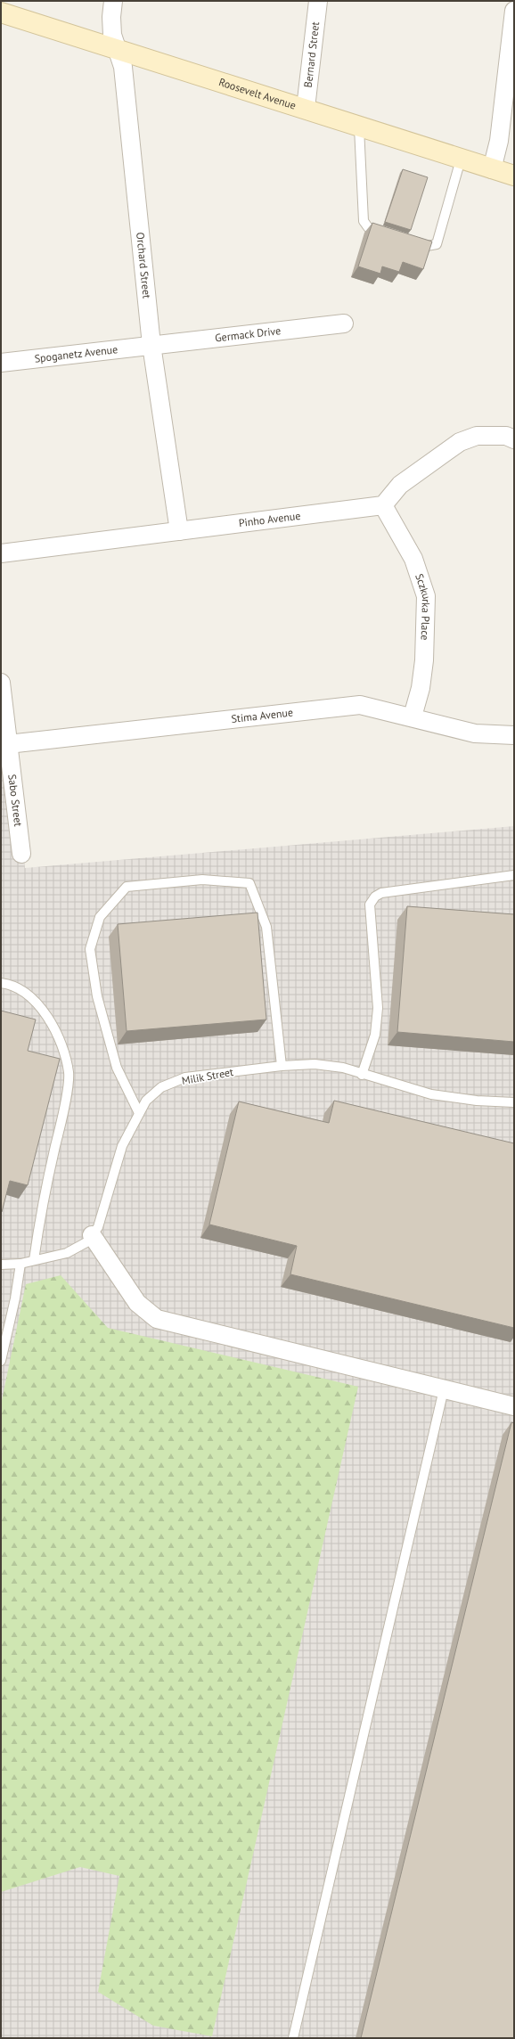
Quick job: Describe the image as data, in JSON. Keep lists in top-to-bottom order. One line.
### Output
{"streets":{"main road":["Roosevelt Avenue"],"street":["Bernard Street","Orchard Street","Germack Drive","Spoganetz Avenue","Pinho Avenue","Sczkurka Place","Stima Avenue","Sabo Street"],"lane":["Milik Street"]},"crossings":[["Bernard Street","Roosevelt Avenue"],["Roosevelt Avenue","Orchard Street"],["Orchard Street","Germack Drive"],["Orchard Street","Spoganetz Avenue"],["Orchard Street","Pinho Avenue"],["Germack Drive","Spoganetz Avenue"],["Pinho Avenue","Sczkurka Place"],["Sczkurka Place","Stima Avenue"],["Stima Avenue","Sabo Street"]]}
